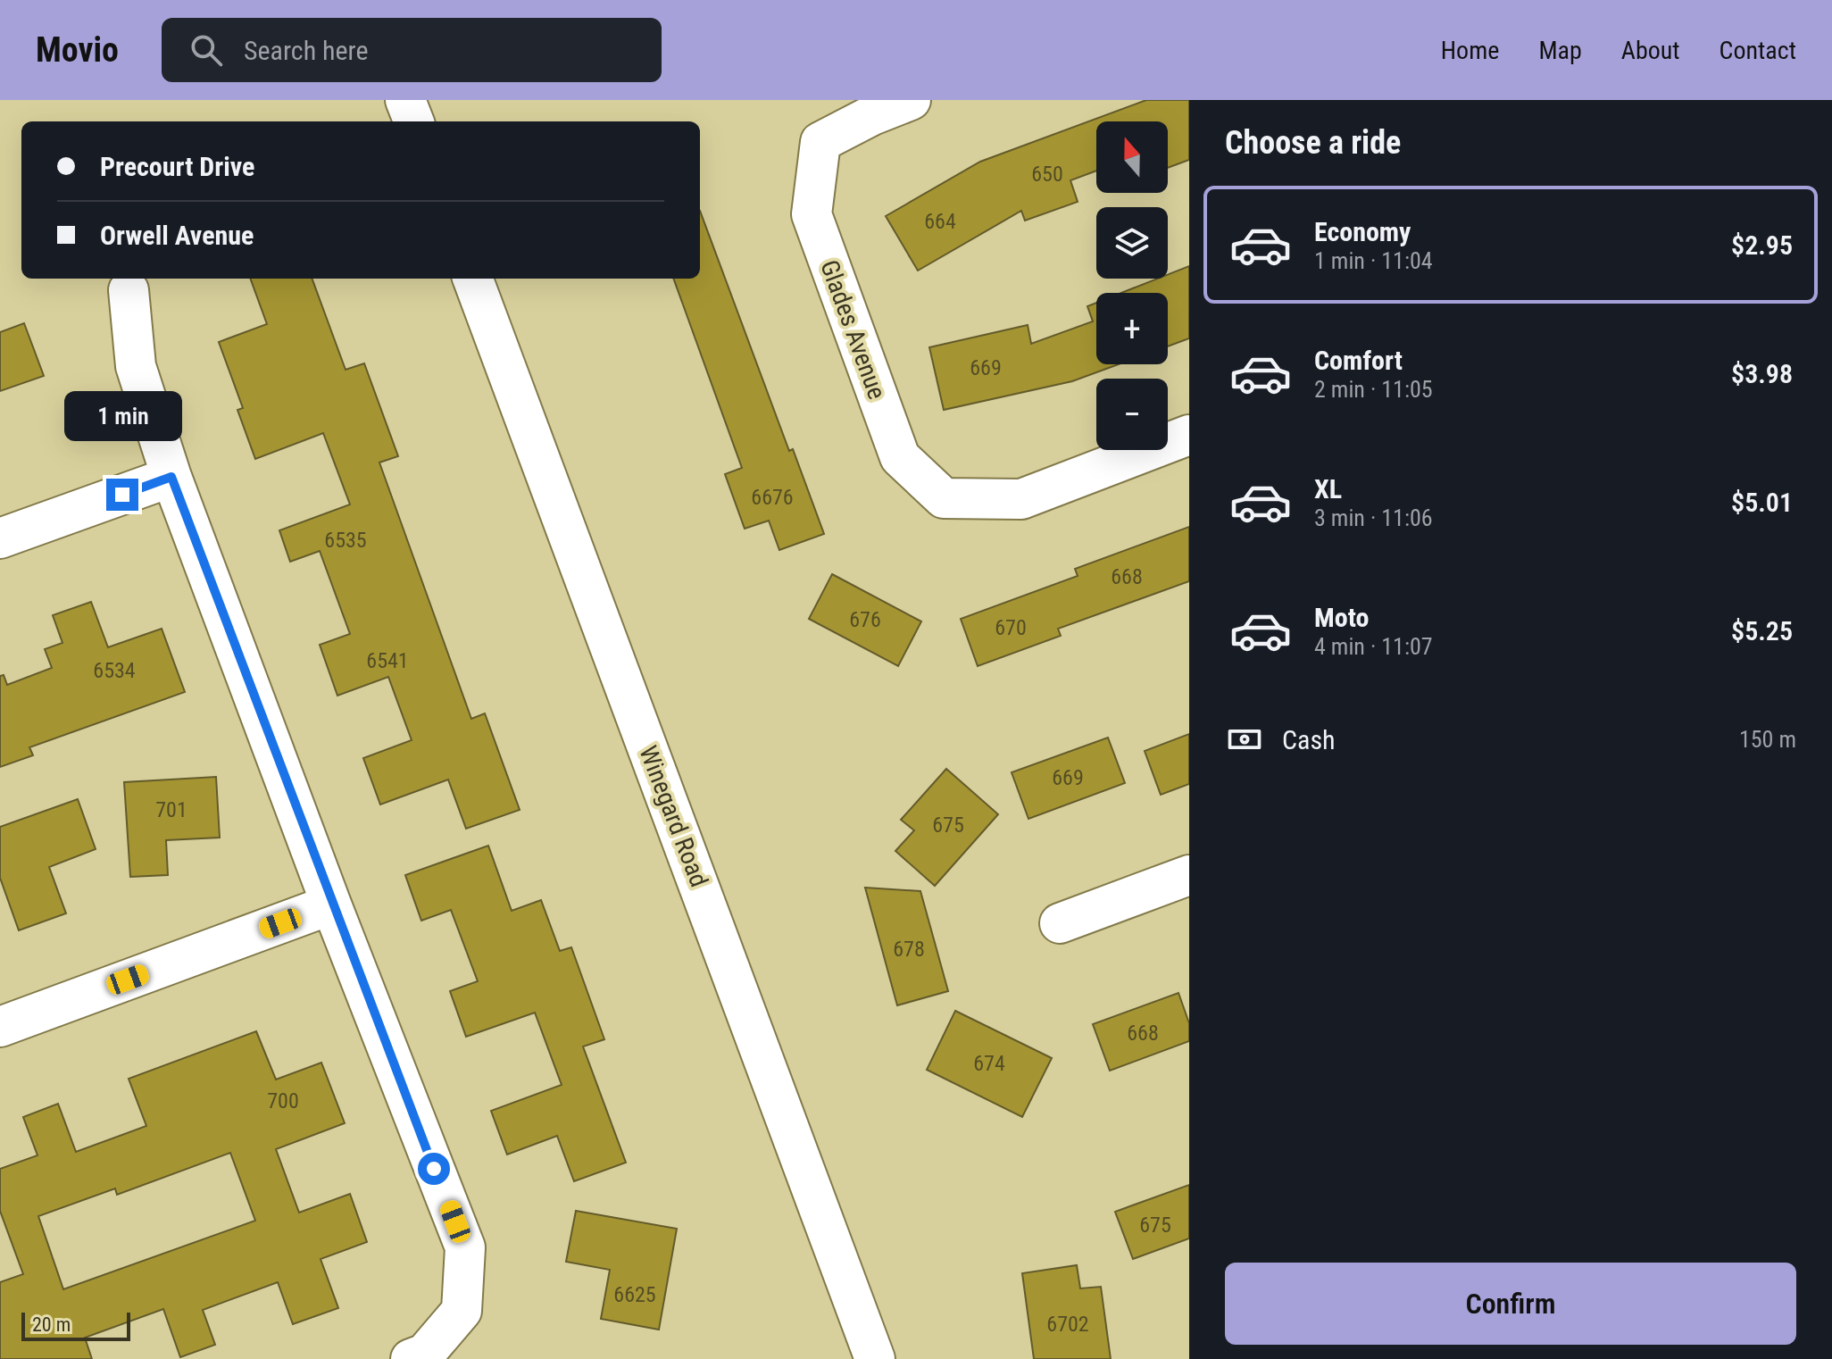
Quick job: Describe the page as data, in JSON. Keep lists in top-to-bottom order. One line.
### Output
{"streets":{"street":["Glades Avenue","Winegard Road"]},"house_numbers":["650","664","669","6676","6535","668","676","670","6541","6534","669","701","675","678","668","674","700","675","6625","6702"],"scale_bar":"20 m","north":"top","page":{"header":"Movio","search":"Search here","nav":["Home","Map","About","Contact"],"heading":"Choose a ride","map_buttons":["+","−"],"banner":["Precourt Drive","Orwell Avenue"],"list":[{"name":"Economy","note":"1 min · 11:04","value":"$2.95"},{"name":"Comfort","note":"2 min · 11:05","value":"$3.98"},{"name":"XL","note":"3 min · 11:06","value":"$5.01"},{"name":"Moto","note":"4 min · 11:07","value":"$5.25"}],"bubble":"1 min","pay":["Cash","150 m"],"buttons":"Confirm","scale":"20 m"}}
